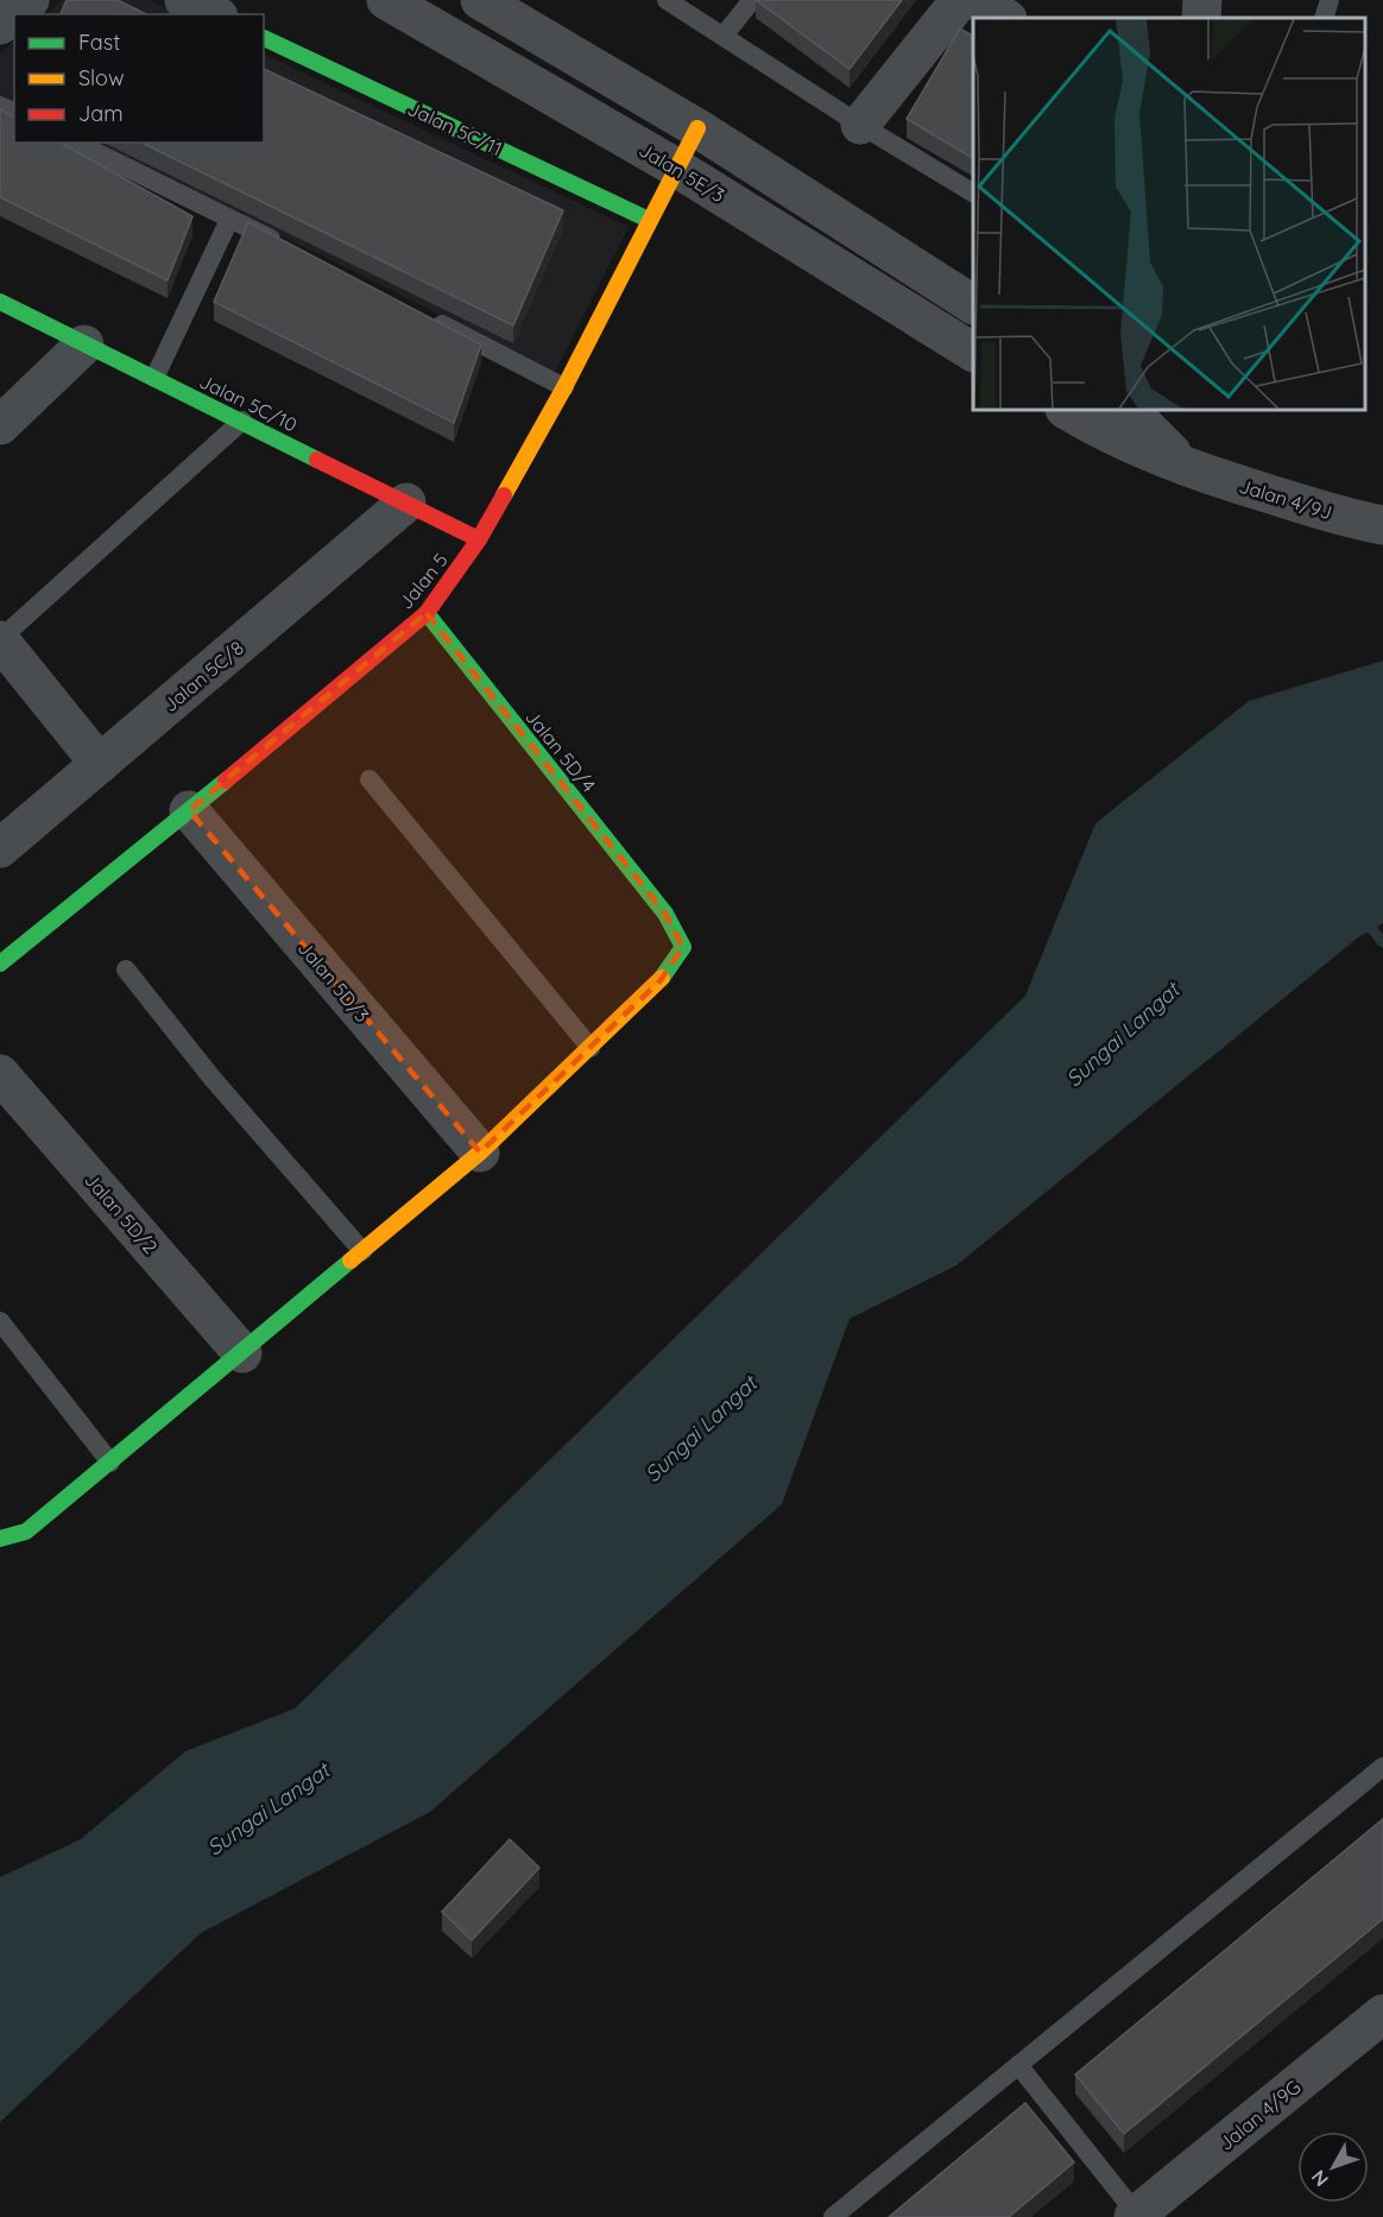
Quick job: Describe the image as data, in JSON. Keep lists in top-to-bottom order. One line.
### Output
{"streets":{"street":["Jalan 5C/11","Jalan 5E/3","Jalan 5C/10","Jalan 4/9J","Jalan 5","Jalan 5C/8","Jalan 5D/4","Jalan 5D/3","Jalan 5D/2","Jalan 4/9G"]},"crossings":[["Jalan 5C/11","Jalan 5"],["Jalan 5E/3","Jalan 5"],["Jalan 5C/10","Jalan 5"],["Jalan 5C/10","Jalan 5C/8"],["Jalan 5","Jalan 5D/4"],["Jalan 5","Jalan 5D/3"]],"water":["Sungai Langat"],"legend":["Fast","Slow","Jam"],"north":"bottom left"}
